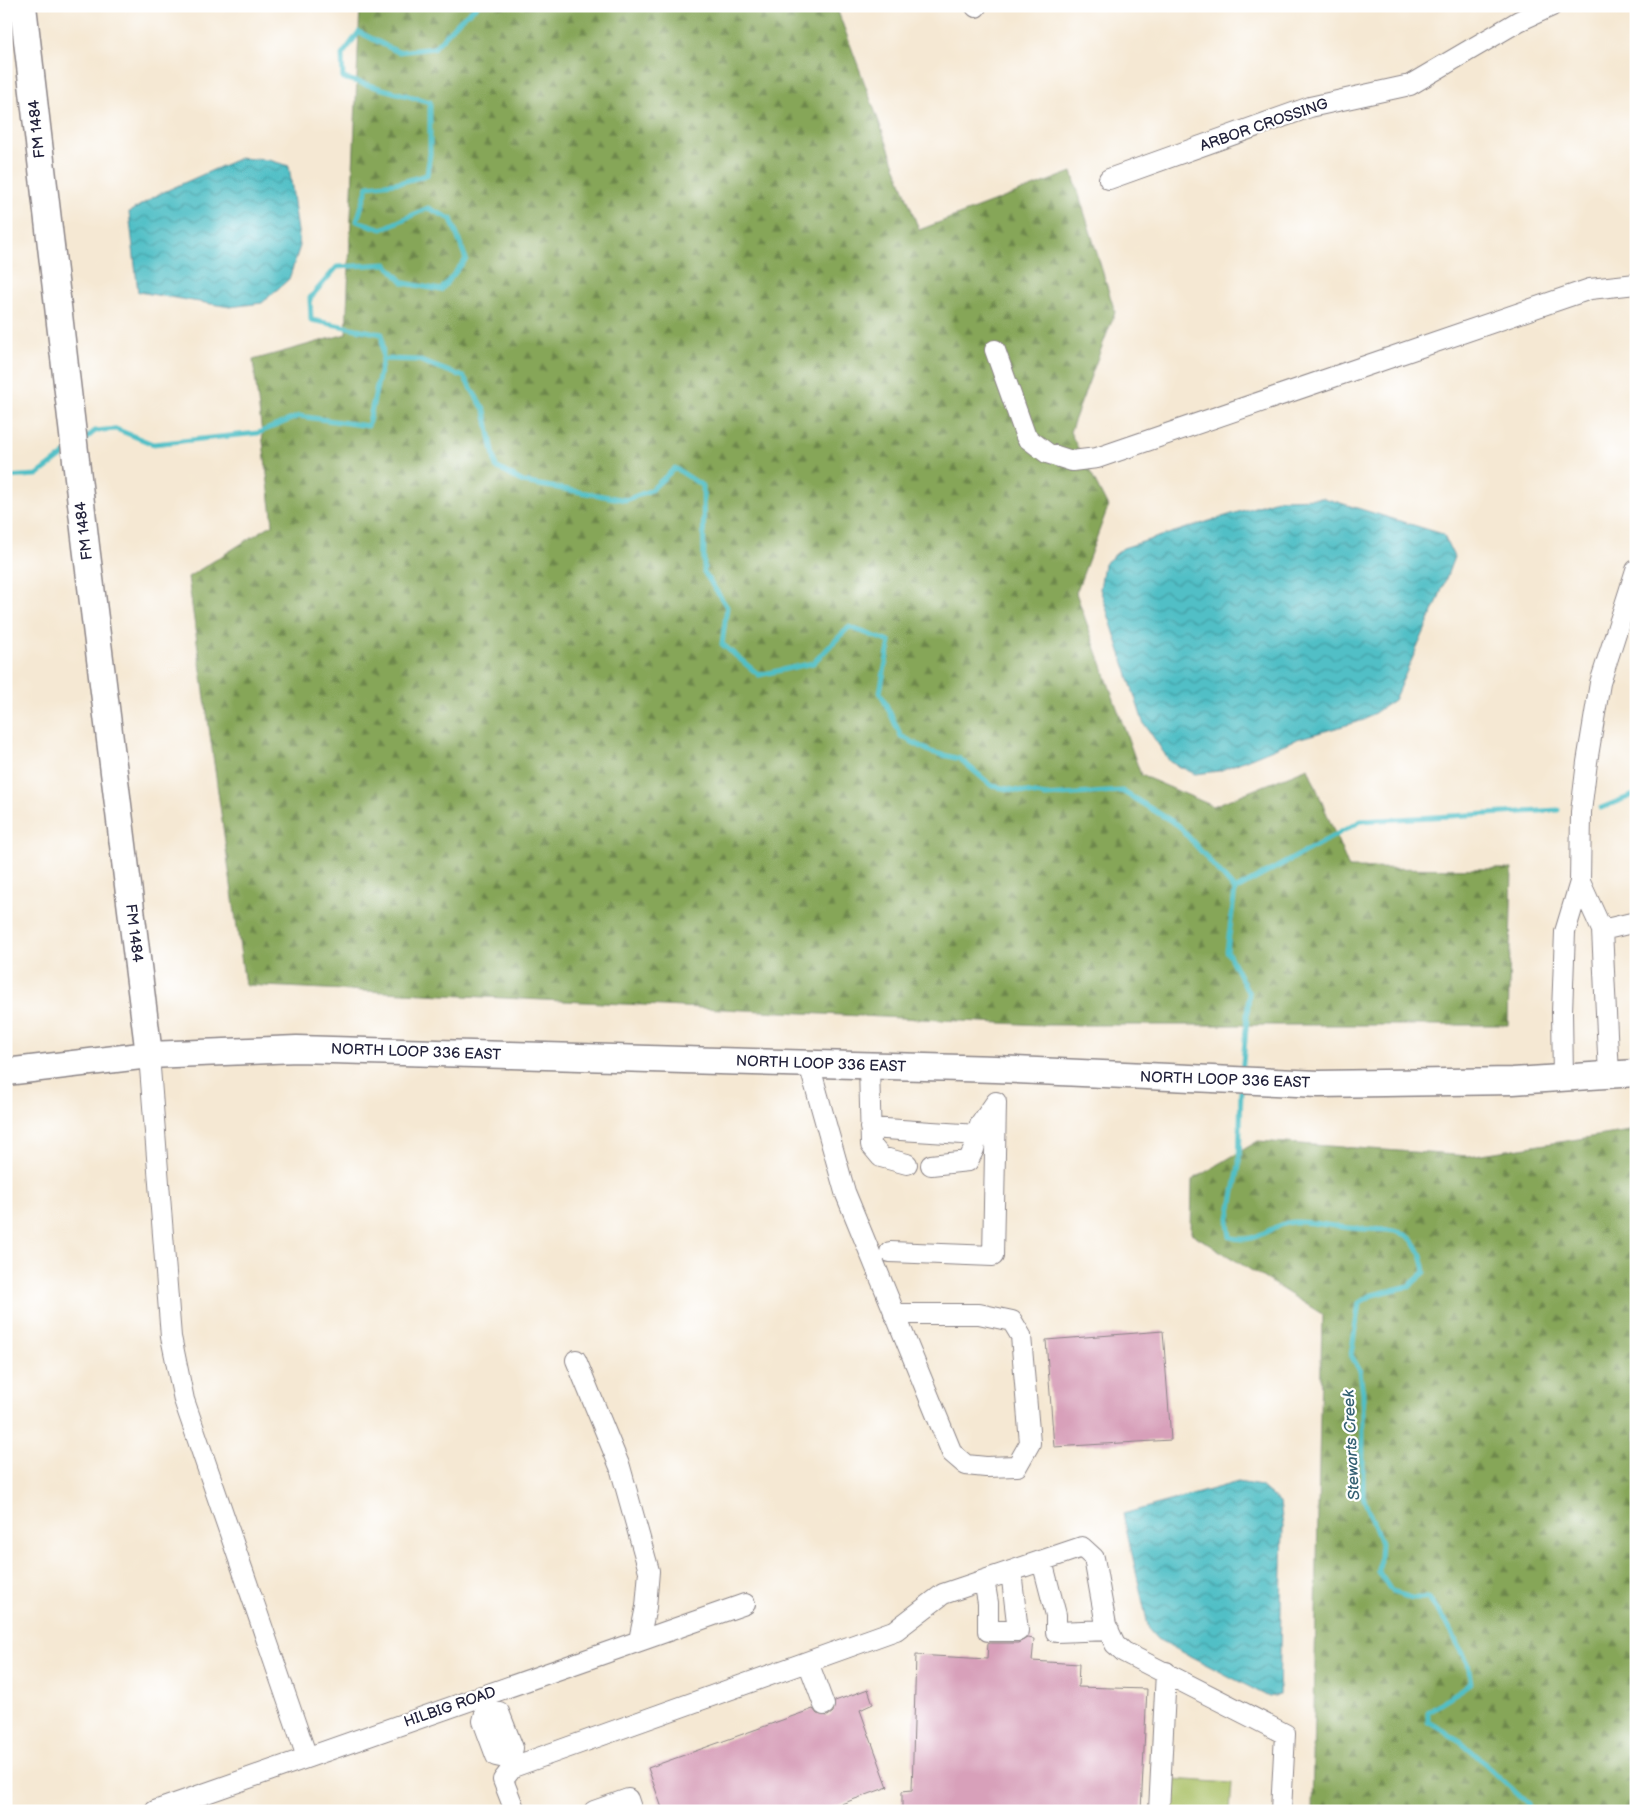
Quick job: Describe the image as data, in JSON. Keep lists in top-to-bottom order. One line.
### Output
{"streets":{"main road":["FM 1484","NORTH LOOP 336 EAST"],"street":["ARBOR CROSSING","HILBIG ROAD"]},"crossings":[["FM 1484","NORTH LOOP 336 EAST"]],"water":["Stewarts Creek"]}
